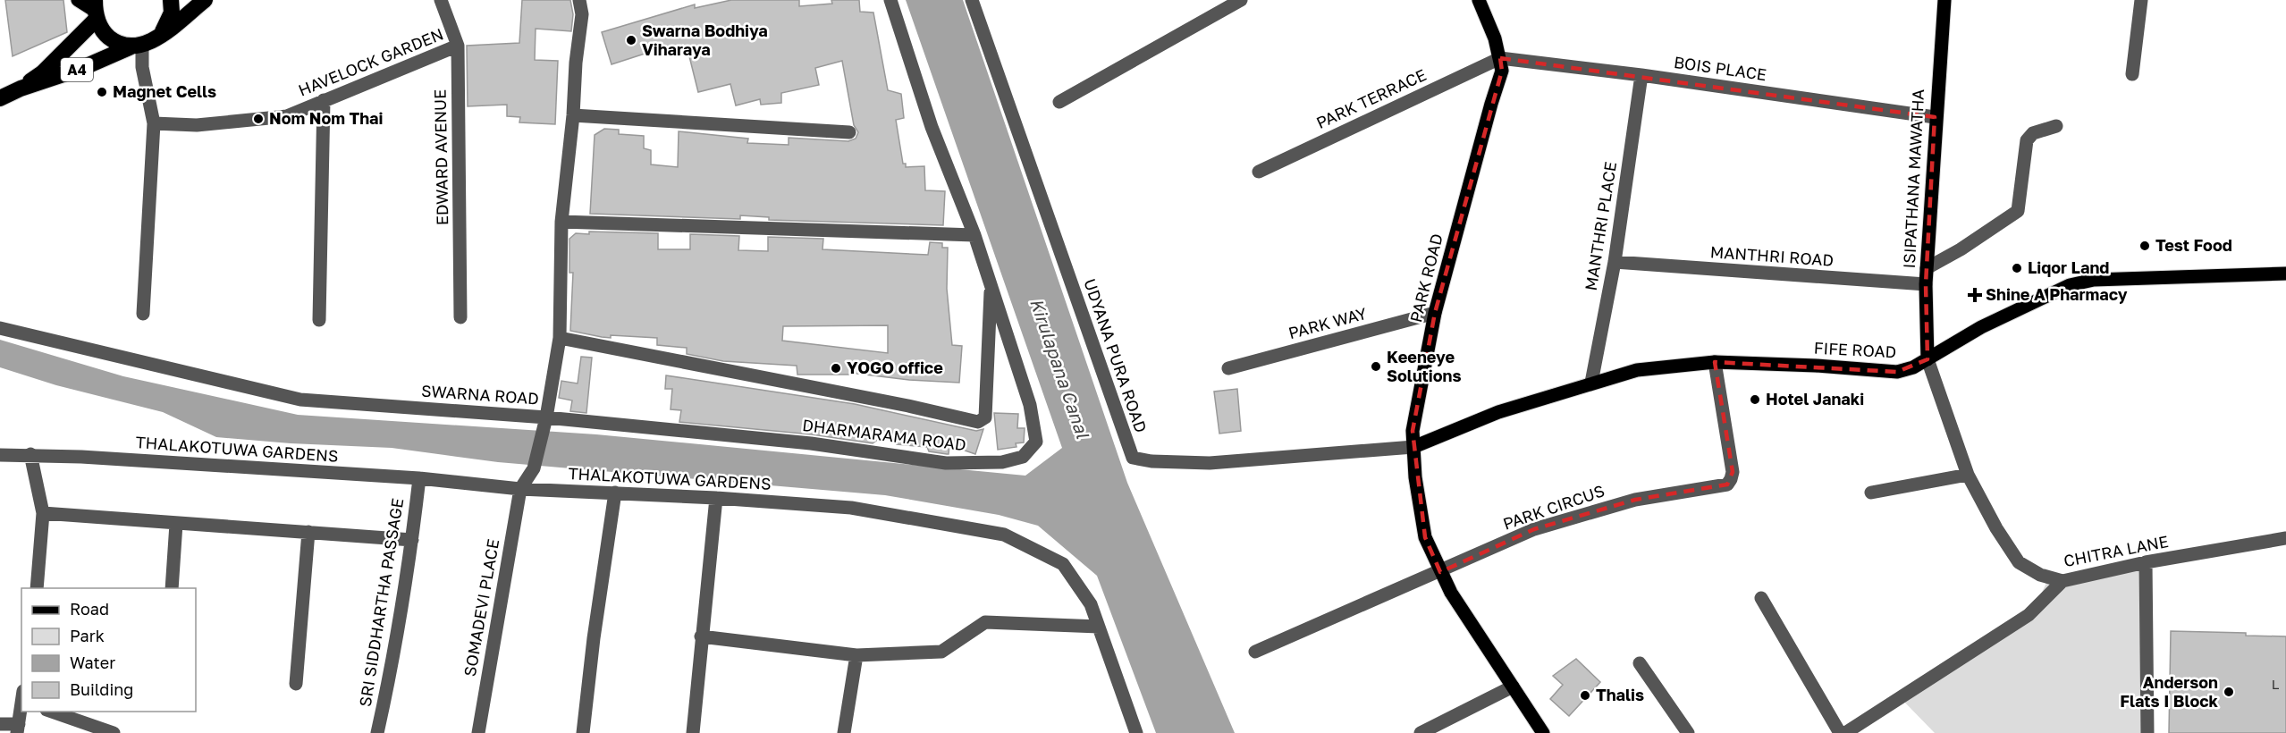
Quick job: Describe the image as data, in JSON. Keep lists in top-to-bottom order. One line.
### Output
{"streets":{"highway":["A4"],"main road":["ISIPATHANA MAWATHA","PARK ROAD","FIFE ROAD"],"street":["HAVELOCK GARDEN","BOIS PLACE","PARK TERRACE","EDWARD AVENUE","MANTHRI PLACE","MANTHRI ROAD","PARK WAY","UDYANA PURA ROAD","SWARNA ROAD","DHARMARAMA ROAD","THALAKOTUWA GARDENS","PARK CIRCUS","CHITRA LANE","SRI SIDDHARTHA PASSAGE","SOMADEVI PLACE"]},"crossings":[["HAVELOCK GARDEN","EDWARD AVENUE"],["BOIS PLACE","PARK TERRACE"],["BOIS PLACE","ISIPATHANA MAWATHA"],["BOIS PLACE","MANTHRI PLACE"],["BOIS PLACE","PARK ROAD"],["PARK TERRACE","PARK ROAD"],["ISIPATHANA MAWATHA","MANTHRI ROAD"],["ISIPATHANA MAWATHA","FIFE ROAD"],["ISIPATHANA MAWATHA","CHITRA LANE"],["MANTHRI PLACE","MANTHRI ROAD"],["MANTHRI PLACE","FIFE ROAD"],["PARK ROAD","PARK WAY"],["PARK ROAD","FIFE ROAD"],["PARK ROAD","UDYANA PURA ROAD"],["PARK ROAD","PARK CIRCUS"],["FIFE ROAD","UDYANA PURA ROAD"],["FIFE ROAD","PARK CIRCUS"],["FIFE ROAD","CHITRA LANE"],["SWARNA ROAD","DHARMARAMA ROAD"],["THALAKOTUWA GARDENS","SRI SIDDHARTHA PASSAGE"],["THALAKOTUWA GARDENS","SOMADEVI PLACE"]],"water":["Kirulapana Canal"],"places":{"other":["Swarna Bodhiya Viharaya","Magnet Cells","Nom Nom Thai","Test Food","Liqor Land","Keeneye Solutions","YOGO office","Hotel Janaki","Anderson Flats I Block","Thalis"],"health":["Shine A Pharmacy"]},"house_numbers":["L"],"legend":["Road","Park","Water","Building"]}
